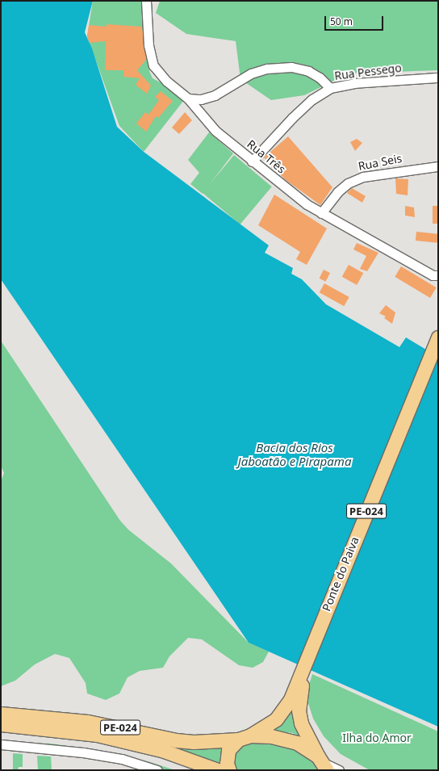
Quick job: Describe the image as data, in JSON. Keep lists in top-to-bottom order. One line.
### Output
{"streets":{"main road":["PE-024","Ponte do Paiva"],"street":["Rua Pessego","Rua Três","Rua Seis"]},"crossings":[["Rua Pessego","Rua Três"],["Rua Três","Rua Seis"],["PE-024","Ponte do Paiva"]],"water":["Bacia dos Rios Jaboatão e Pirapama"],"parks":["Ilha do Amor"],"scale_bar":"50 m"}
